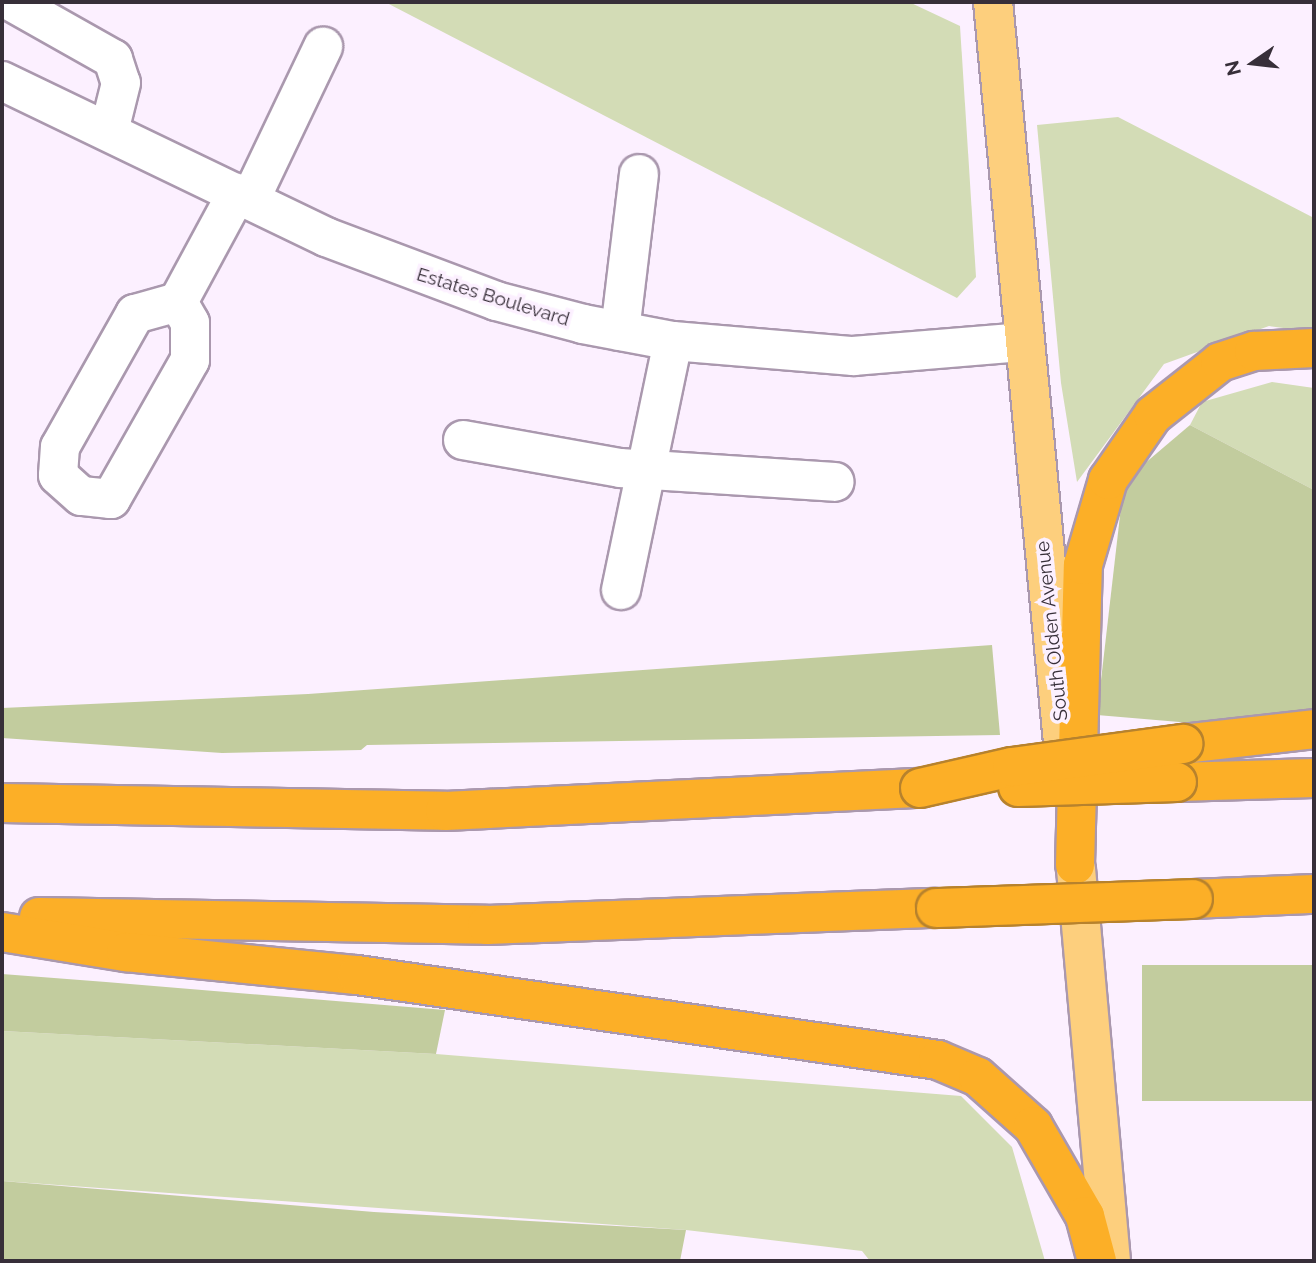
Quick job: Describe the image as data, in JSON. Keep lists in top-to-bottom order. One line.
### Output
{"streets":{"main road":["South Olden Avenue"],"street":["Estates Boulevard"]},"crossings":[["Estates Boulevard","South Olden Avenue"]],"north":"left"}
